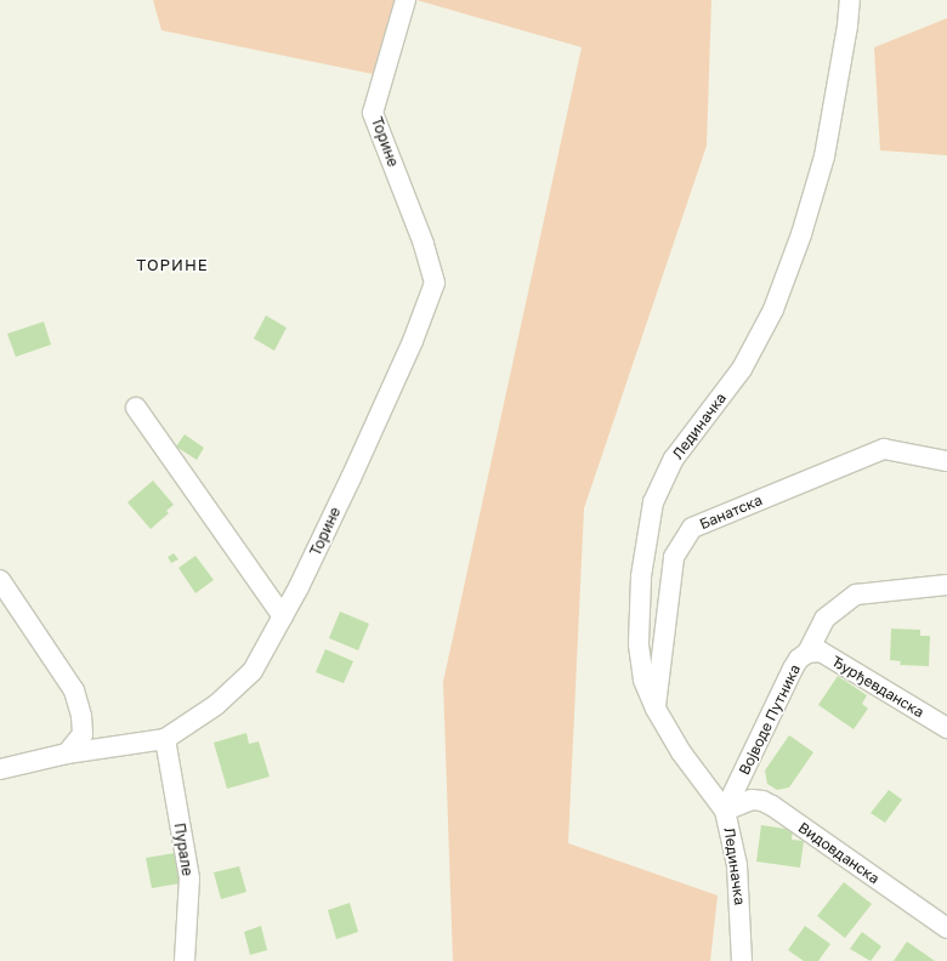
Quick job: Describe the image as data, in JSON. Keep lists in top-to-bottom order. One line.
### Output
{"streets":{"street":["Торине","Лединачка","Банатска","Ђурђевданска","Војводе Путника","Пурале","Видовданска"]},"crossings":[["Торине","Пурале"],["Лединачка","Банатска"],["Лединачка","Војводе Путника"],["Лединачка","Видовданска"],["Ђурђевданска","Војводе Путника"],["Војводе Путника","Видовданска"]],"districts":["ТОРИНЕ"]}
